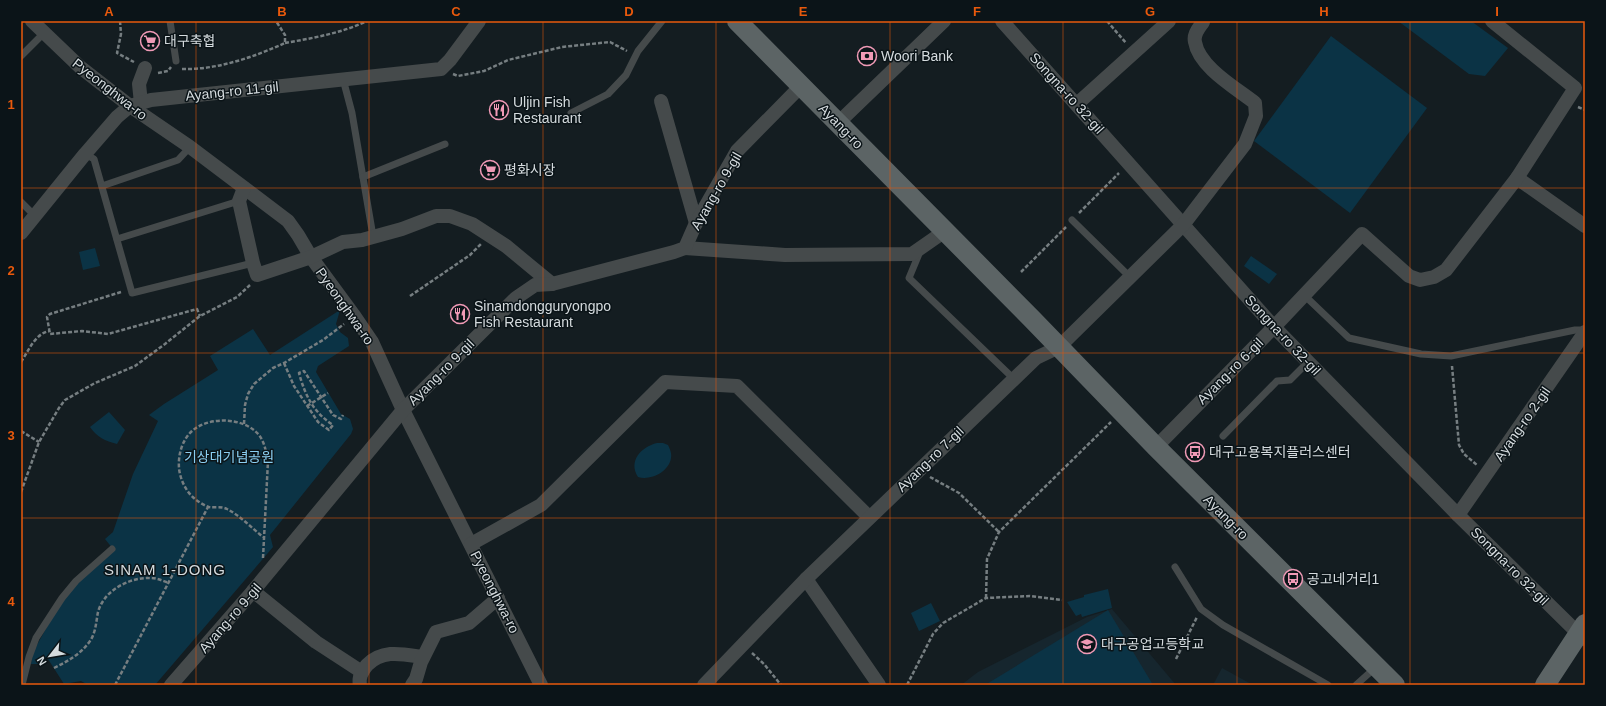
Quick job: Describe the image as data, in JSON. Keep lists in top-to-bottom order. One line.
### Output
{"streets":{"main road":["Ayang-ro"],"street":["Pyeonghwa-ro","Ayang-ro 11-gil","Songna-ro 32-gil","Ayang-ro 9-gil","Ayang-ro 6-gil","Ayang-ro 2-gil","Ayang-ro 7-gil"]},"crossings":[["Pyeonghwa-ro","Ayang-ro 11-gil"],["Pyeonghwa-ro","Ayang-ro 9-gil"],["Songna-ro 32-gil","Ayang-ro 6-gil"],["Songna-ro 32-gil","Ayang-ro 2-gil"],["Ayang-ro","Ayang-ro 9-gil"],["Ayang-ro","Ayang-ro 6-gil"],["Ayang-ro","Ayang-ro 7-gil"]],"districts":["SINAM 1-DONG"],"parks":["기상대기념공원"],"places":{"supermarket":["대구축협","평화시장"],"bank":["Woori Bank"],"restaurant":["Uljin Fish Restaurant","Sinamdongguryongpo Fish Restaurant"],"bus stop":["대구고용복지플러스센터","공고네거리1"],"school or university":["대구공업고등학교"]},"north":"bottom left","grid":{"columns":["A","B","C","D","E","F","G","H","I"],"rows":["1","2","3","4"]}}
